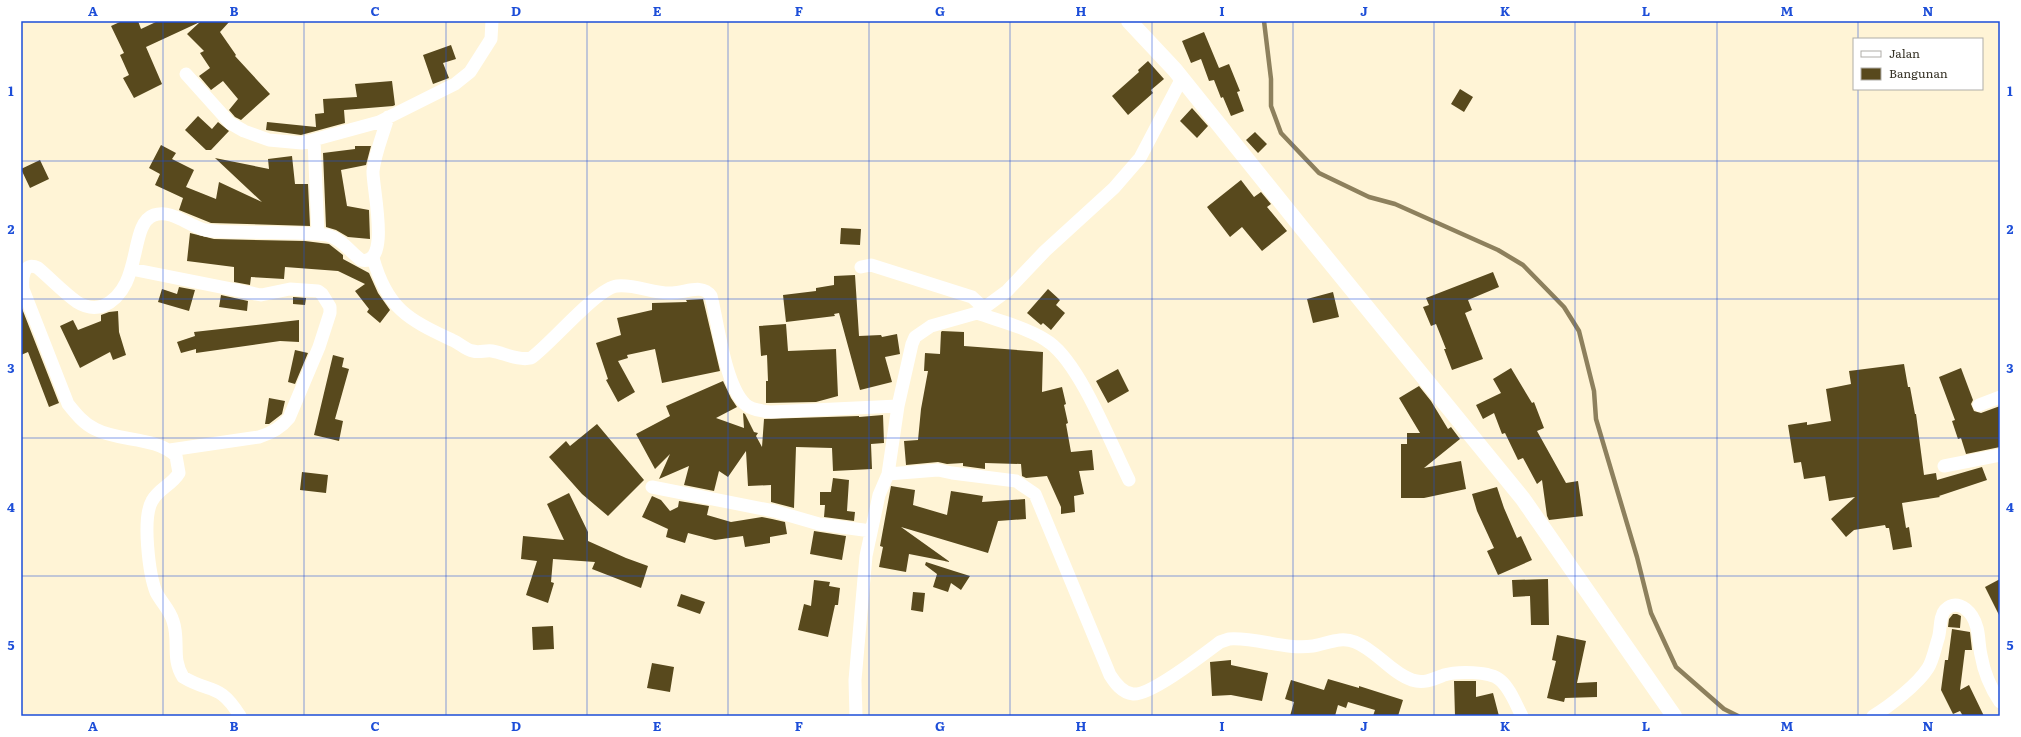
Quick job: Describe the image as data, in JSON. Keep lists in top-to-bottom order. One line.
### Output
{"legend":["Jalan","Bangunan"],"grid":{"columns":["A","B","C","D","E","F","G","H","I","J","K","L","M","N"],"rows":["1","2","3","4","5"]}}
